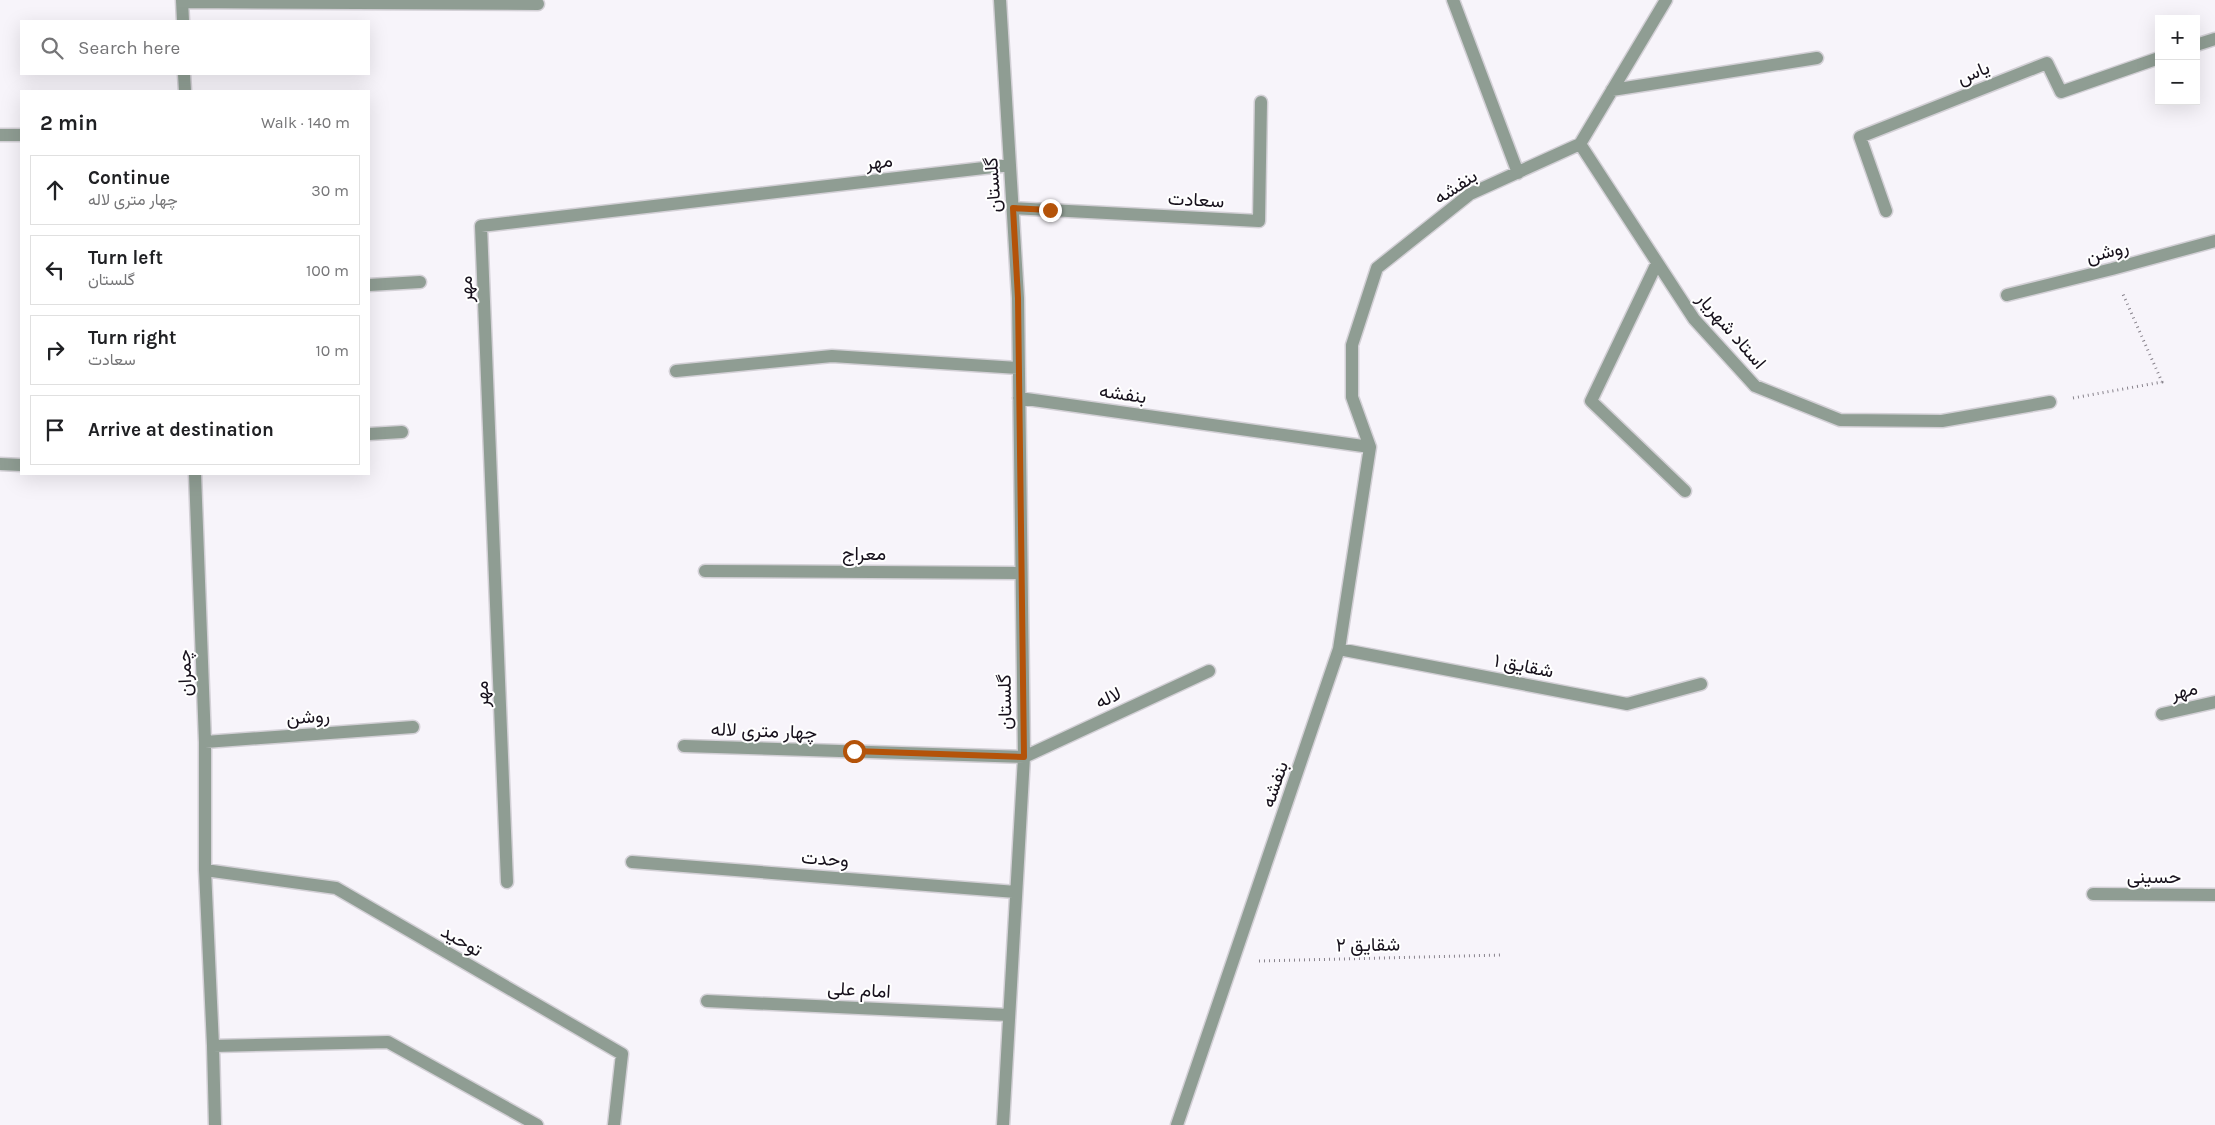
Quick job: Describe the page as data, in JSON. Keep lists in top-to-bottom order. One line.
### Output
{"streets":{"street":["یاس","مهر","گلستان","بنفشه","سعادت","روشن","استاد شهریار","معراج","شقایق ۱","چمران","لاله","چهار متری لاله","وحدت","حسینی","توحید","امام علی"],"path":["شقایق ۲"]},"crossings":[["مهر","گلستان"],["گلستان","بنفشه"],["گلستان","سعادت"],["گلستان","معراج"],["گلستان","لاله"],["گلستان","چهار متری لاله"],["گلستان","وحدت"],["گلستان","امام علی"],["بنفشه","استاد شهریار"],["بنفشه","شقایق ۱"],["بنفشه","شقایق ۲"],["روشن","چمران"],["چمران","توحید"],["لاله","چهار متری لاله"]],"page":{"map_buttons":["+","−"],"search":"Search here","heading":["2 min","Walk · 140 m"],"list":[["Continue","چهار متری لاله","30 m"],["Turn left","گلستان","100 m"],["Turn right","سعادت","10 m"],"Arrive at destination"]}}
